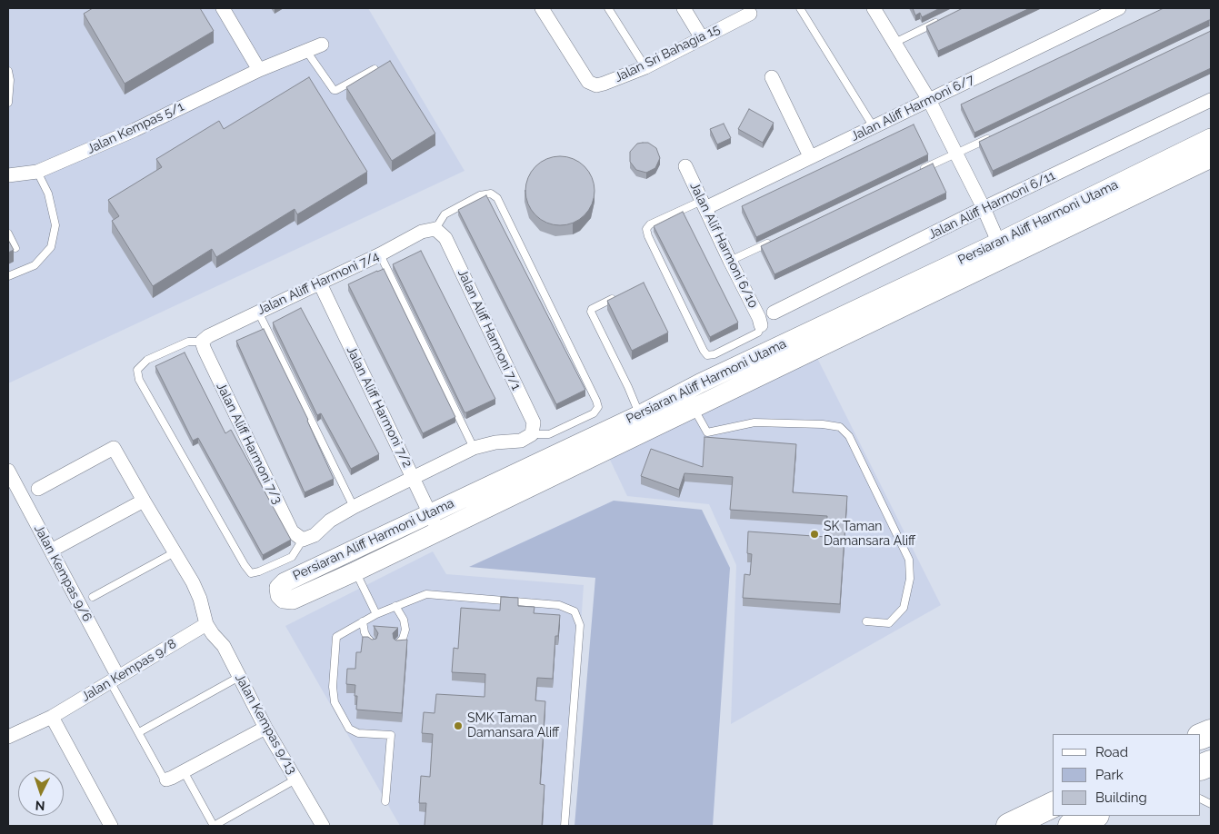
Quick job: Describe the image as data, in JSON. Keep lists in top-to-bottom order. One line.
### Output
{"streets":{"street":["Jalan Sri Bahagia 15","Jalan Aliff Harmoni 6/7","Jalan Kempas 5/1","Jalan Aliff Harmoni 6/11","Persiaran Aliff Harmoni Utama","Jalan Alif Harmoni 6/10","Jalan Aliff Harmoni 7/4","Jalan Aliff Harmoni 7/1","Jalan Aliff Harmoni 7/2","Jalan Aliff Harmoni 7/3","Jalan Kempas 9/6","Jalan Kempas 9/8","Jalan Kempas 9/13"]},"crossings":[["Jalan Aliff Harmoni 6/7","Jalan Alif Harmoni 6/10"],["Persiaran Aliff Harmoni Utama","Jalan Aliff Harmoni 7/2"],["Jalan Aliff Harmoni 7/4","Jalan Aliff Harmoni 7/1"],["Jalan Aliff Harmoni 7/4","Jalan Aliff Harmoni 7/2"],["Jalan Aliff Harmoni 7/4","Jalan Aliff Harmoni 7/3"],["Jalan Kempas 9/6","Jalan Kempas 9/8"],["Jalan Kempas 9/8","Jalan Kempas 9/13"]],"places":["SK Taman Damansara Aliff","SMK Taman Damansara Aliff"],"legend":["Road","Park","Building"],"north":"bottom"}
